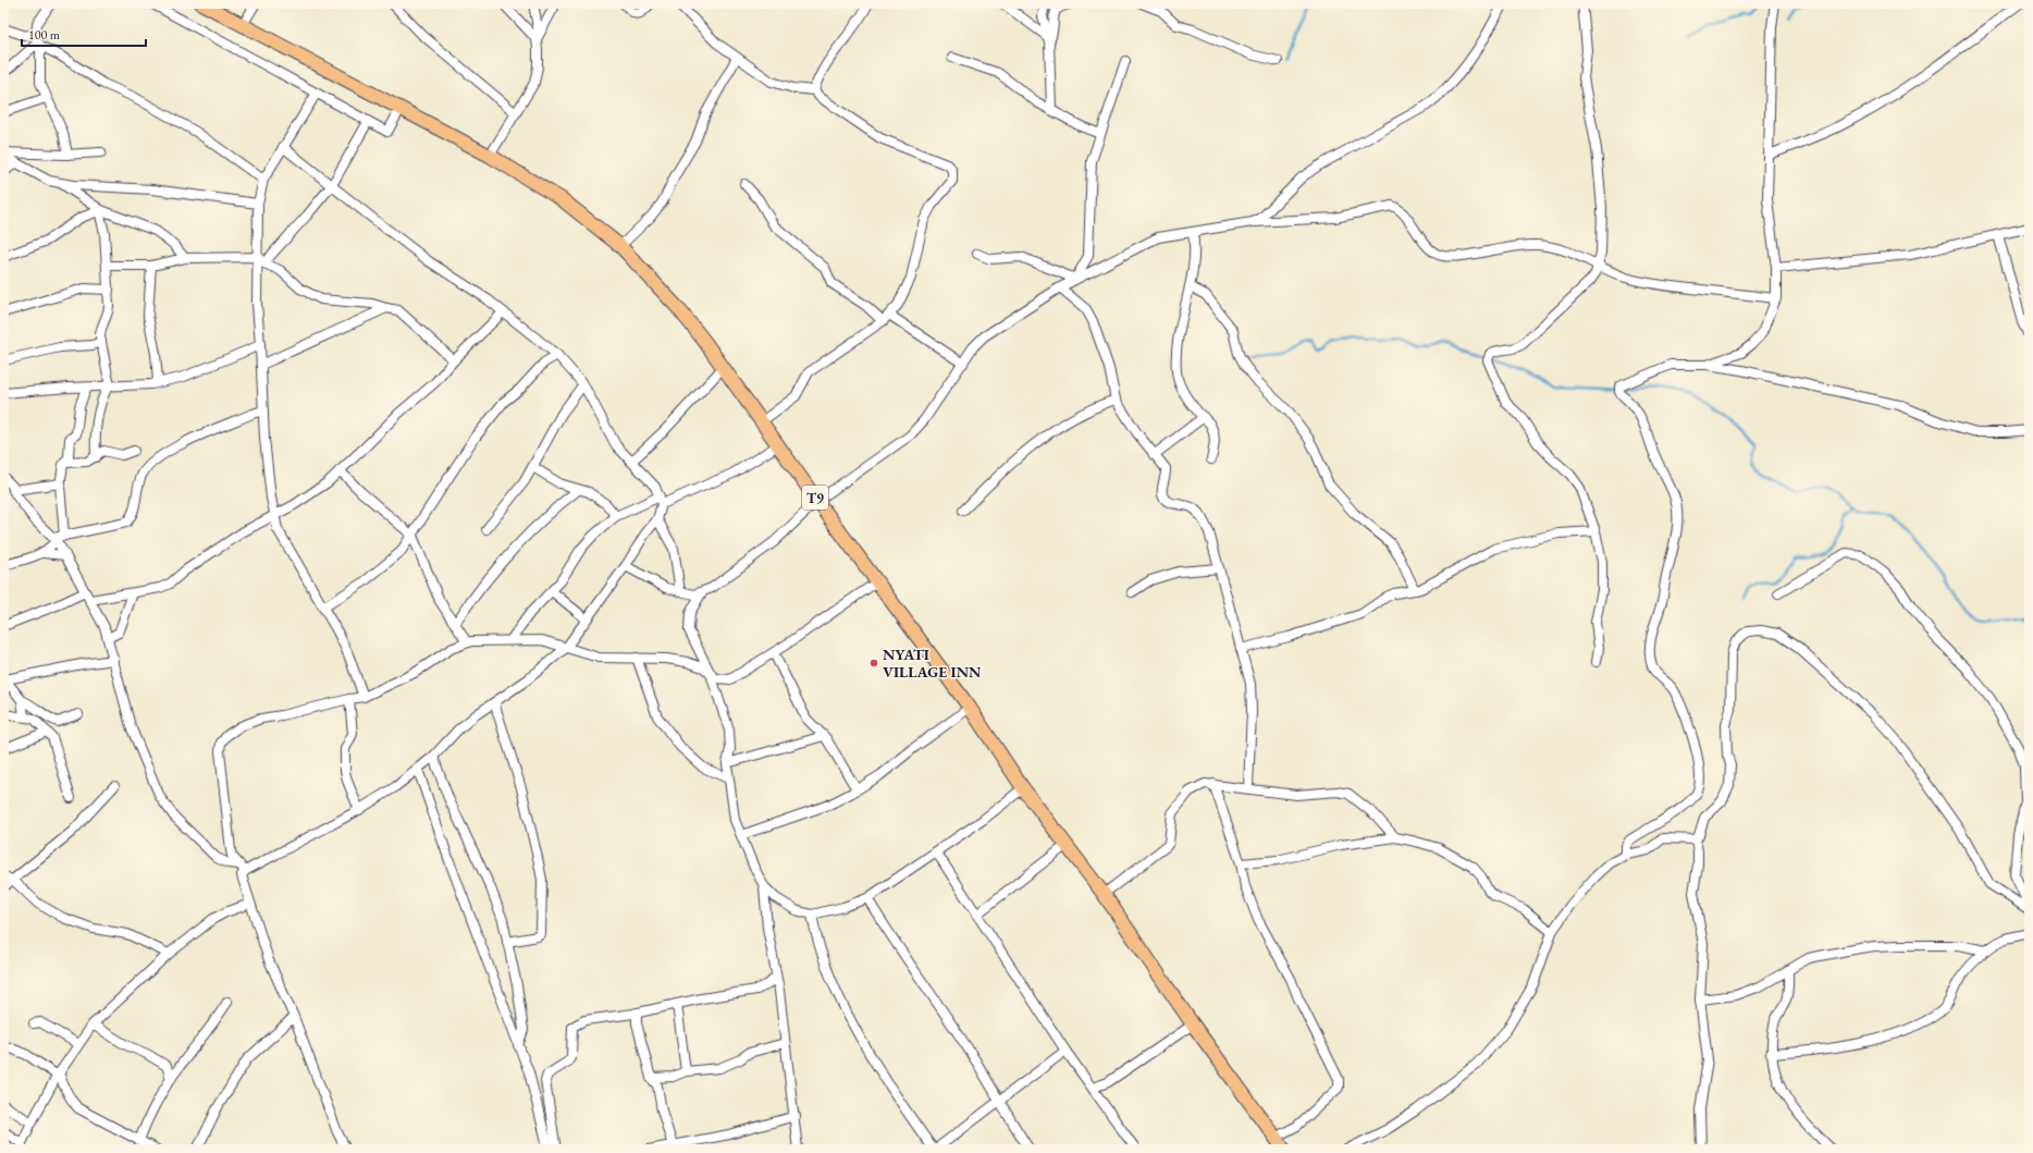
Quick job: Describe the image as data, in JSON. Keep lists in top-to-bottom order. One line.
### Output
{"streets":{"highway":["T9"]},"places":["NYATI VILLAGE INN"],"scale_bar":"100 m"}
